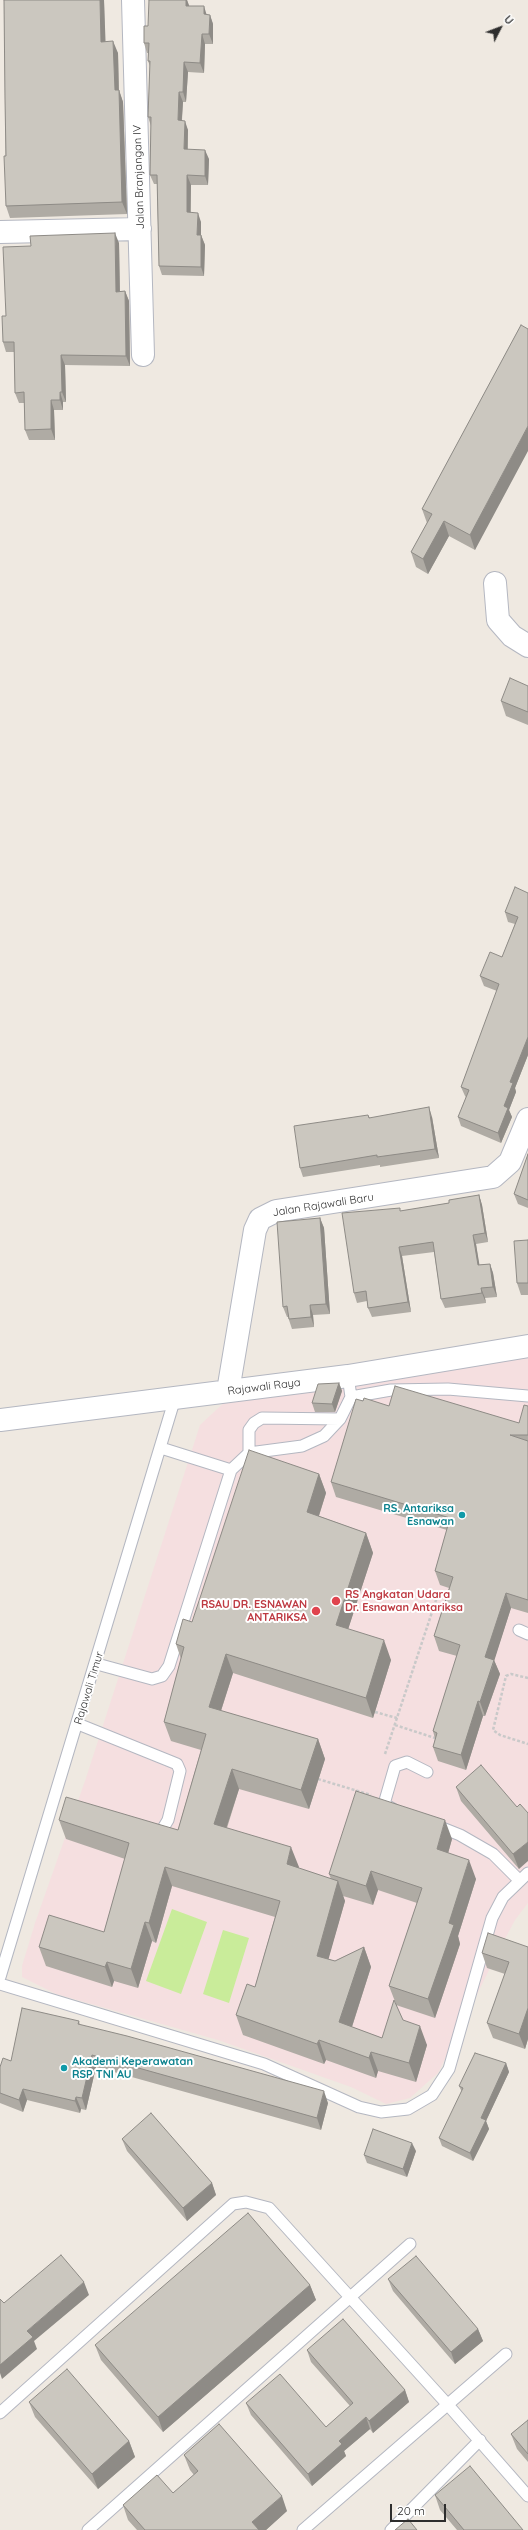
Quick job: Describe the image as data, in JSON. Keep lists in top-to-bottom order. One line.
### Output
{"streets":{"street":["Jalan Branjangan IV","Jalan Rajawali Baru","Rajawali Raya"],"lane":["Rajawali Timur"]},"crossings":[["Jalan Rajawali Baru","Rajawali Raya"],["Rajawali Raya","Rajawali Timur"]],"places":["RS. Antariksa Esnawan","RS Angkatan Udara Dr. Esnawan Antariksa","RSAU DR. ESNAWAN ANTARIKSA","Akademi Keperawatan RSP TNI AU"],"scale_bar":"20 m","north":"top right"}
